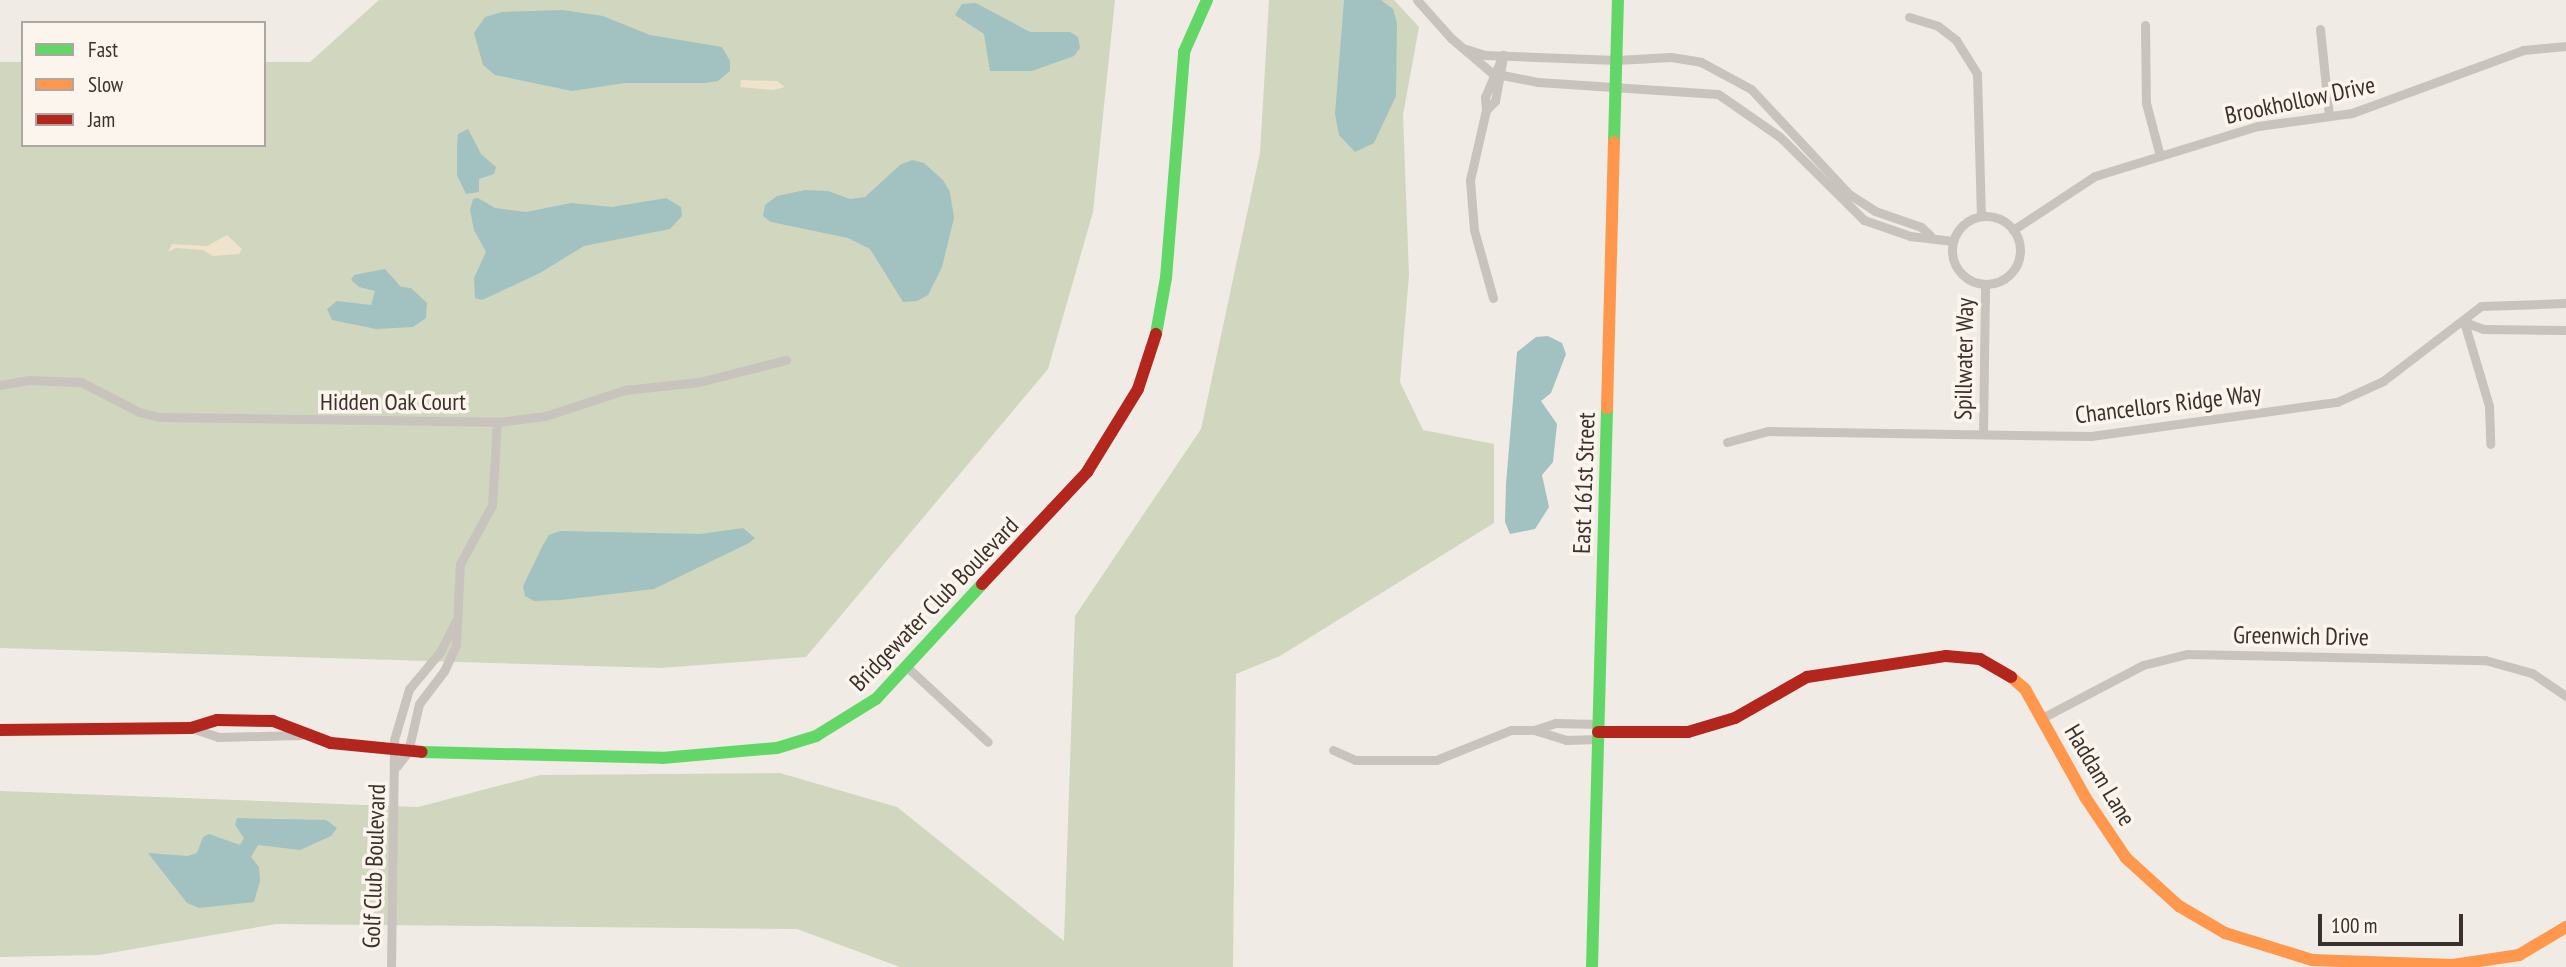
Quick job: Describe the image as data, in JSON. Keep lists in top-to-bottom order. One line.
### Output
{"streets":{"street":["Brookhollow Drive","Spillwater Way","Hidden Oak Court","Chancellors Ridge Way","East 161st Street","Bridgewater Club Boulevard","Greenwich Drive","Haddam Lane","Golf Club Boulevard"]},"crossings":[["Brookhollow Drive","Spillwater Way"],["Spillwater Way","Chancellors Ridge Way"],["Hidden Oak Court","Golf Club Boulevard"],["East 161st Street","Haddam Lane"],["Bridgewater Club Boulevard","Golf Club Boulevard"],["Greenwich Drive","Haddam Lane"]],"legend":["Fast","Slow","Jam"],"scale_bar":"100 m"}
